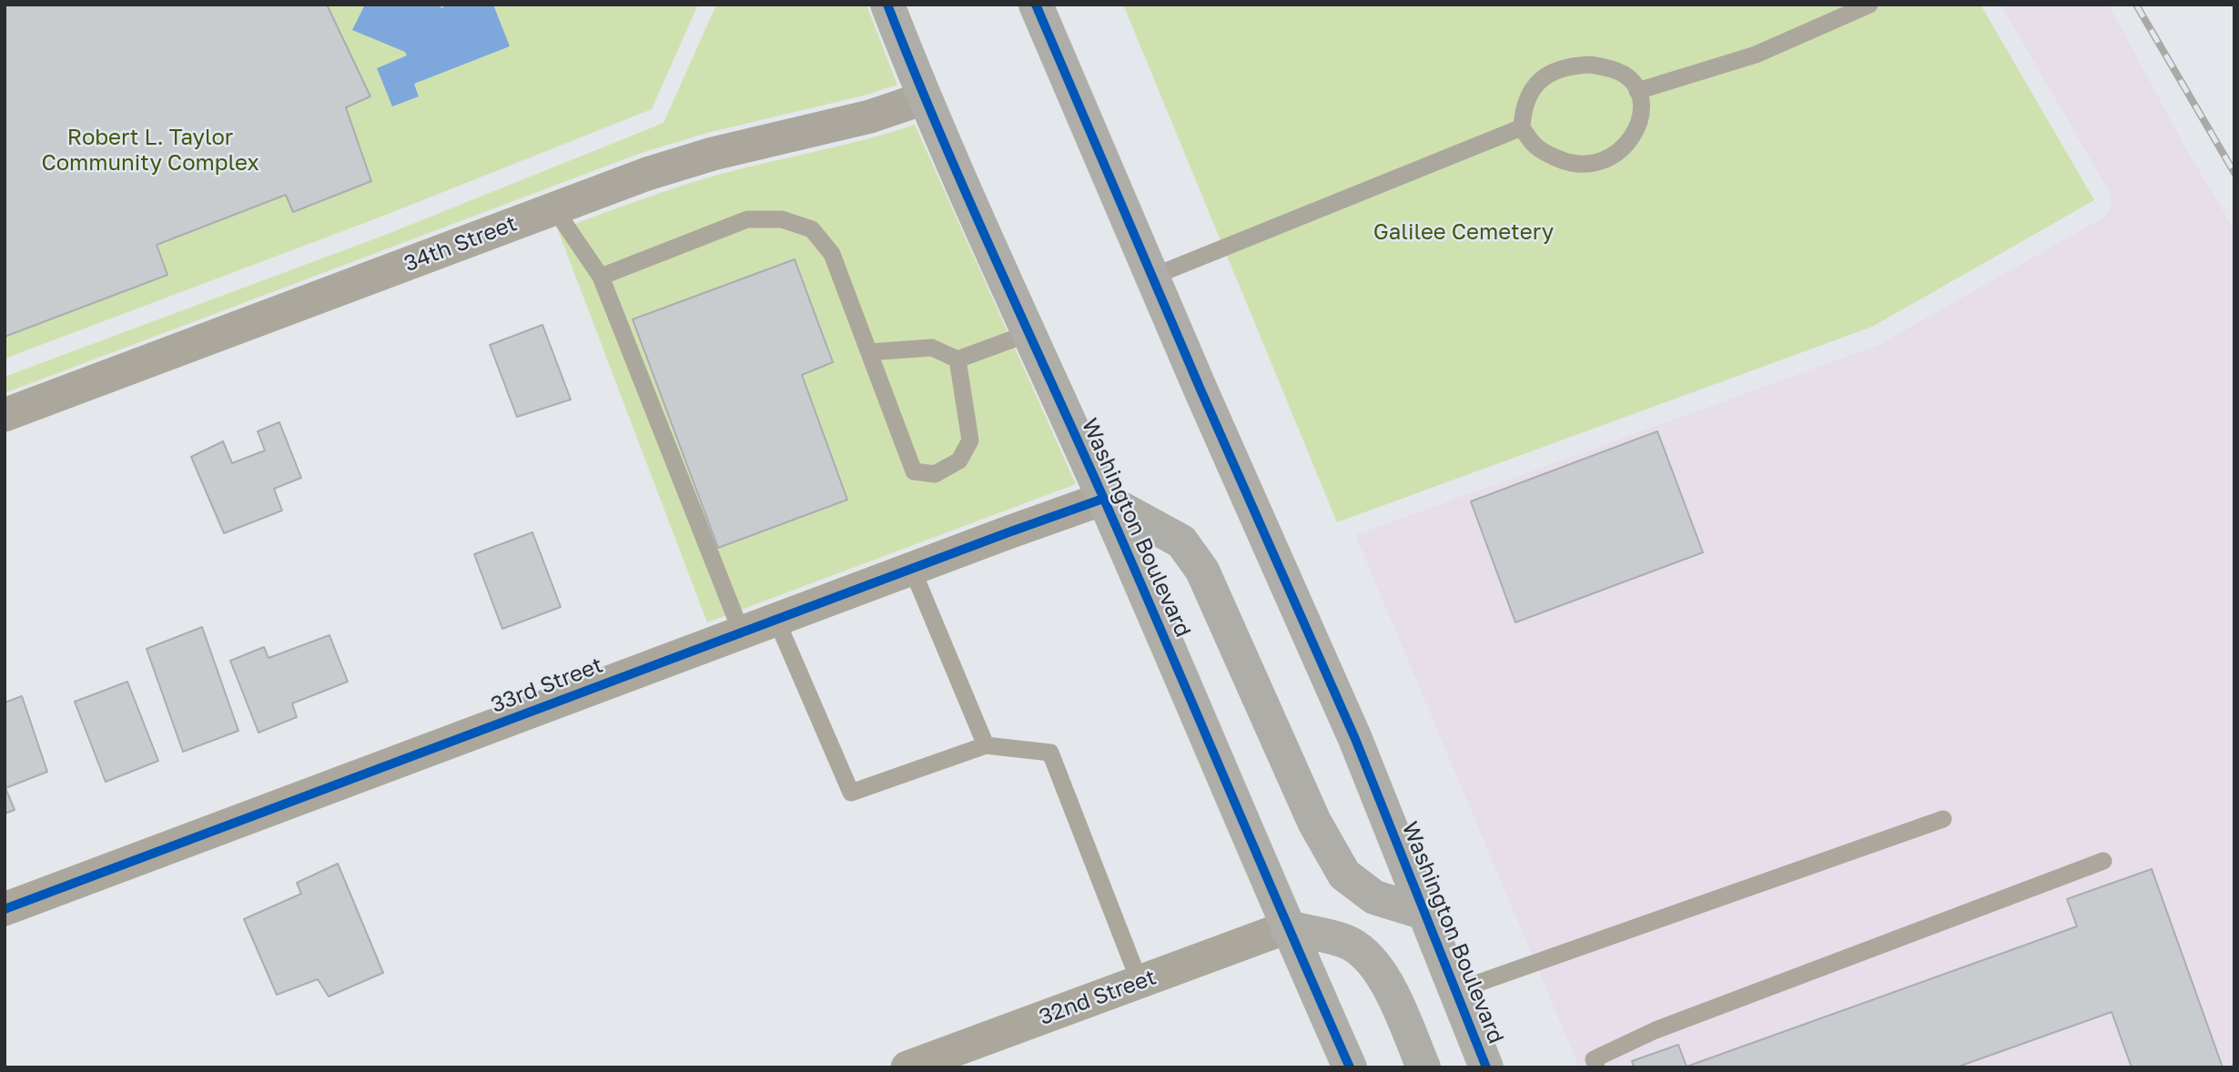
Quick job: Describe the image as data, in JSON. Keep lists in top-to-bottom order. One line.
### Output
{"streets":{"main road":["Washington Boulevard"],"street":["34th Street","33rd Street","32nd Street"]},"crossings":[["34th Street","Washington Boulevard"],["Washington Boulevard","33rd Street"],["Washington Boulevard","32nd Street"]],"parks":["Robert L. Taylor Community Complex","Galilee Cemetery"]}
